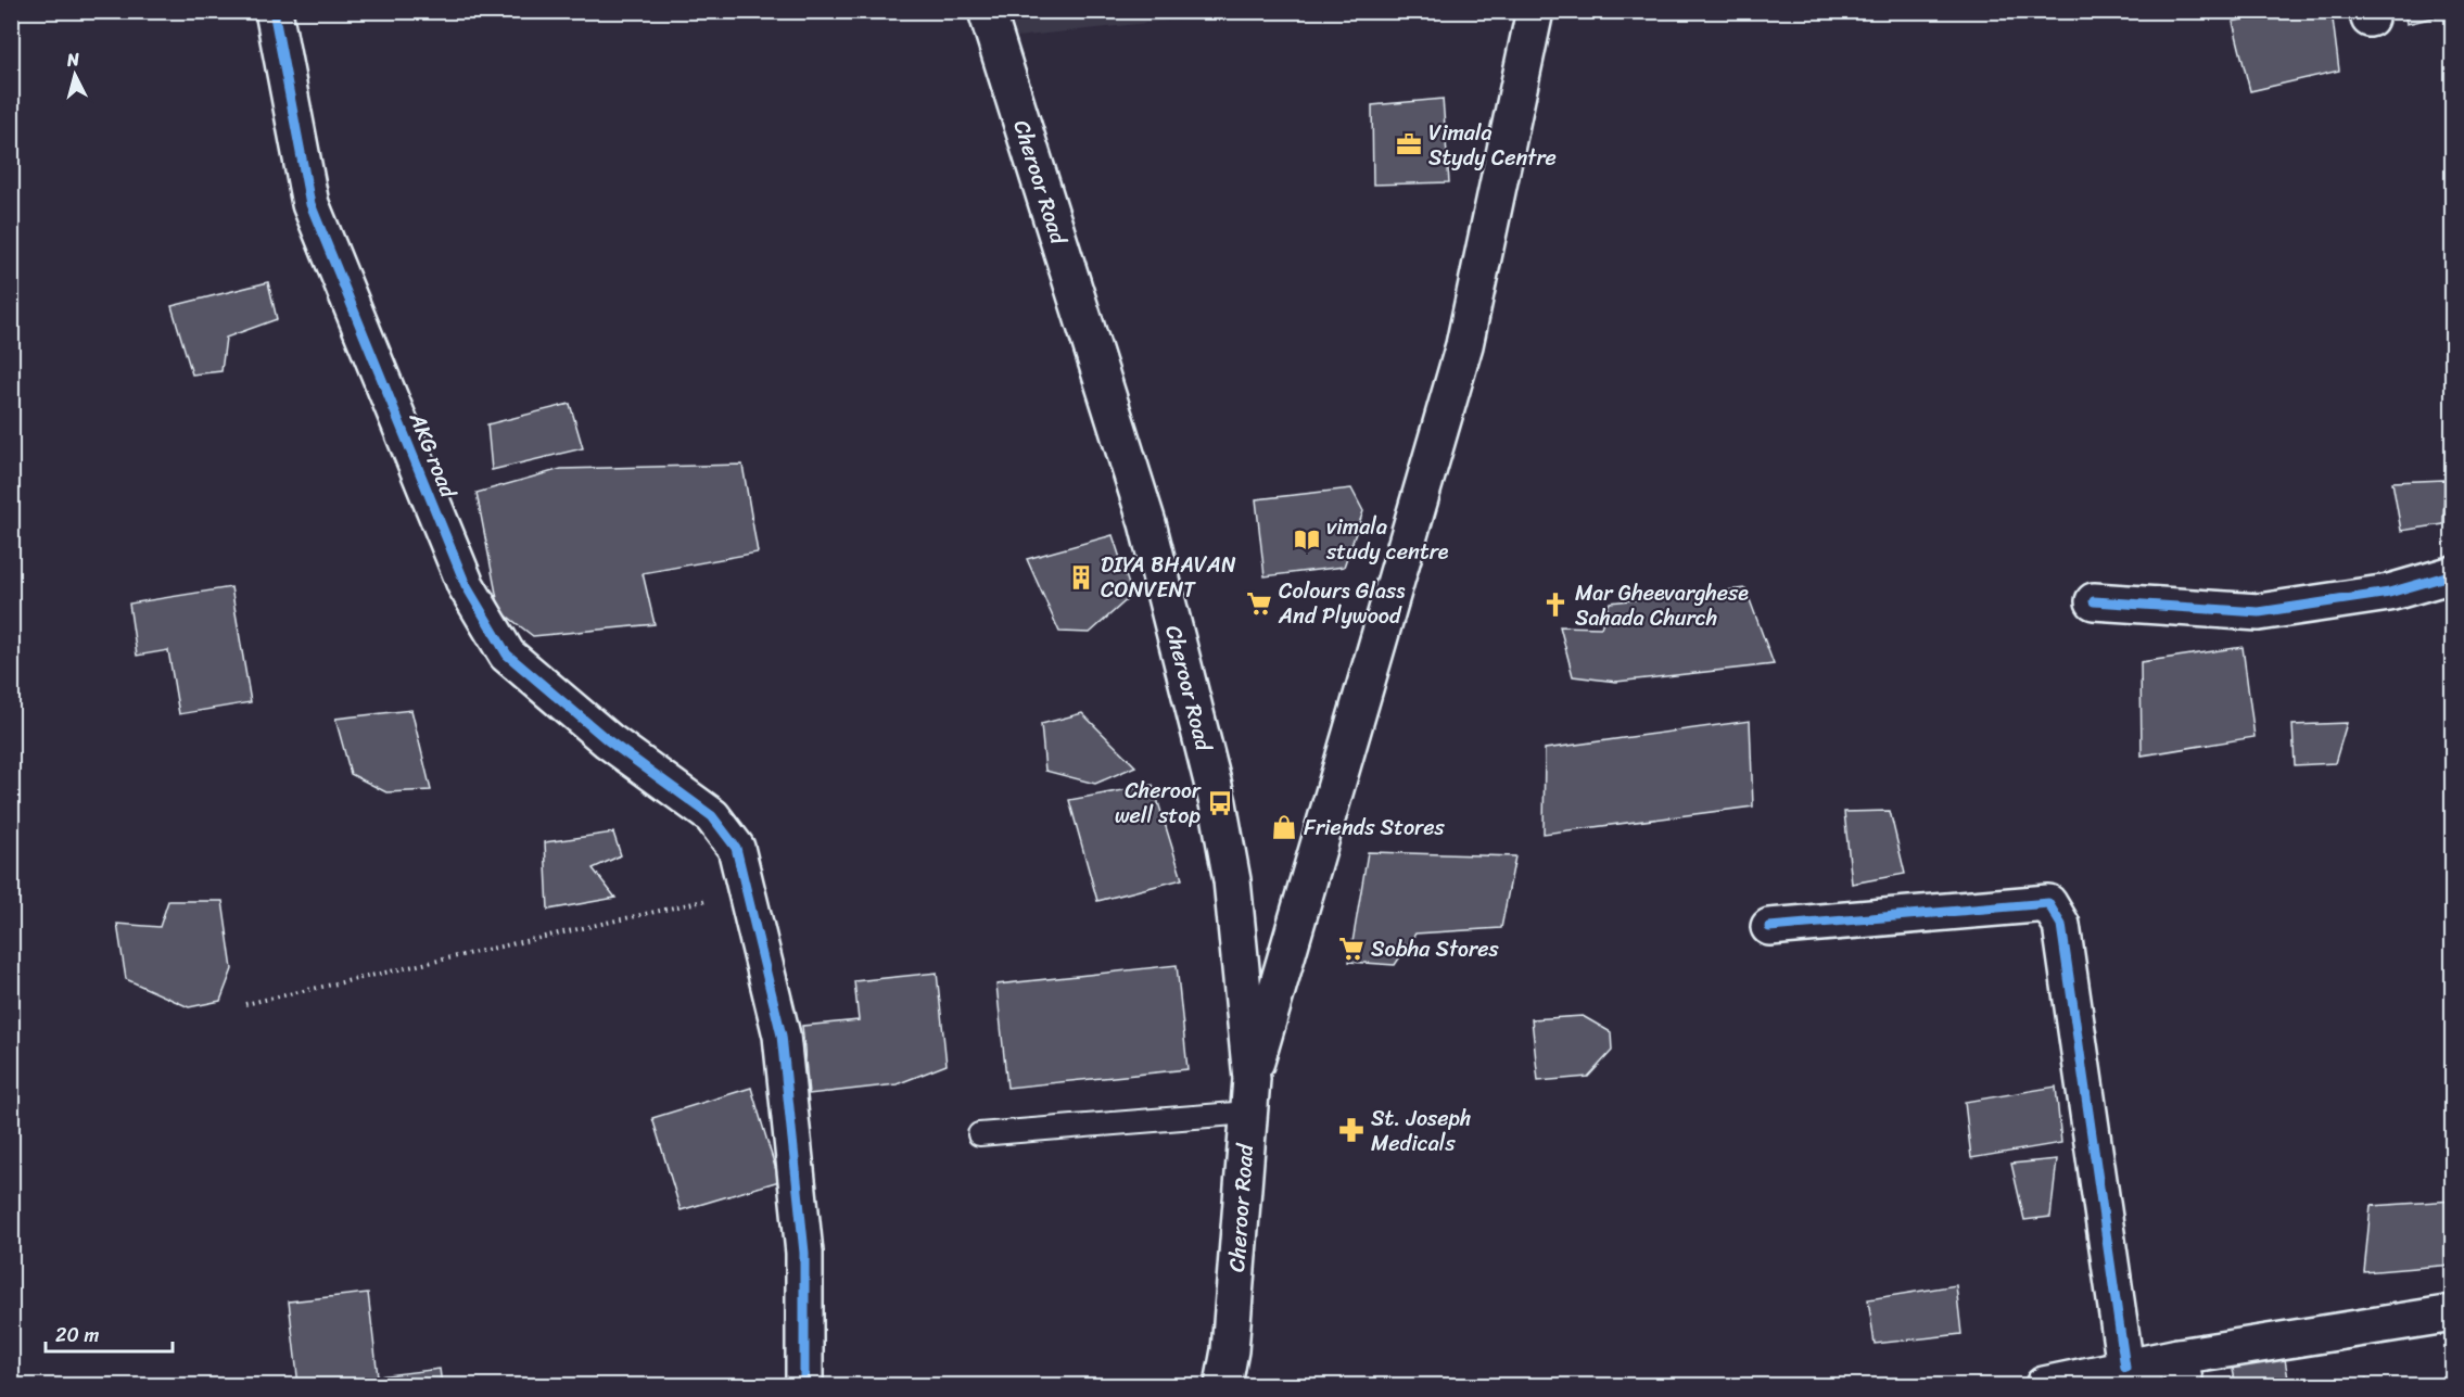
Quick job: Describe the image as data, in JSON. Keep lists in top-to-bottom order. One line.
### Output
{"streets":{"street":["Cheroor Road","AKG road"]},"places":{"office":["Vimala Stydy Centre"],"library":["vimala study centre"],"building":["DIYA BHAVAN CONVENT"],"supermarket":["Colours Glass And Plywood","Sobha Stores"],"church":["Mar Gheevarghese Sahada Church"],"bus stop":["Cheroor well stop"],"shop":["Friends Stores"],"pharmacy":["St. Joseph Medicals"]},"scale_bar":"20 m","north":"top"}
